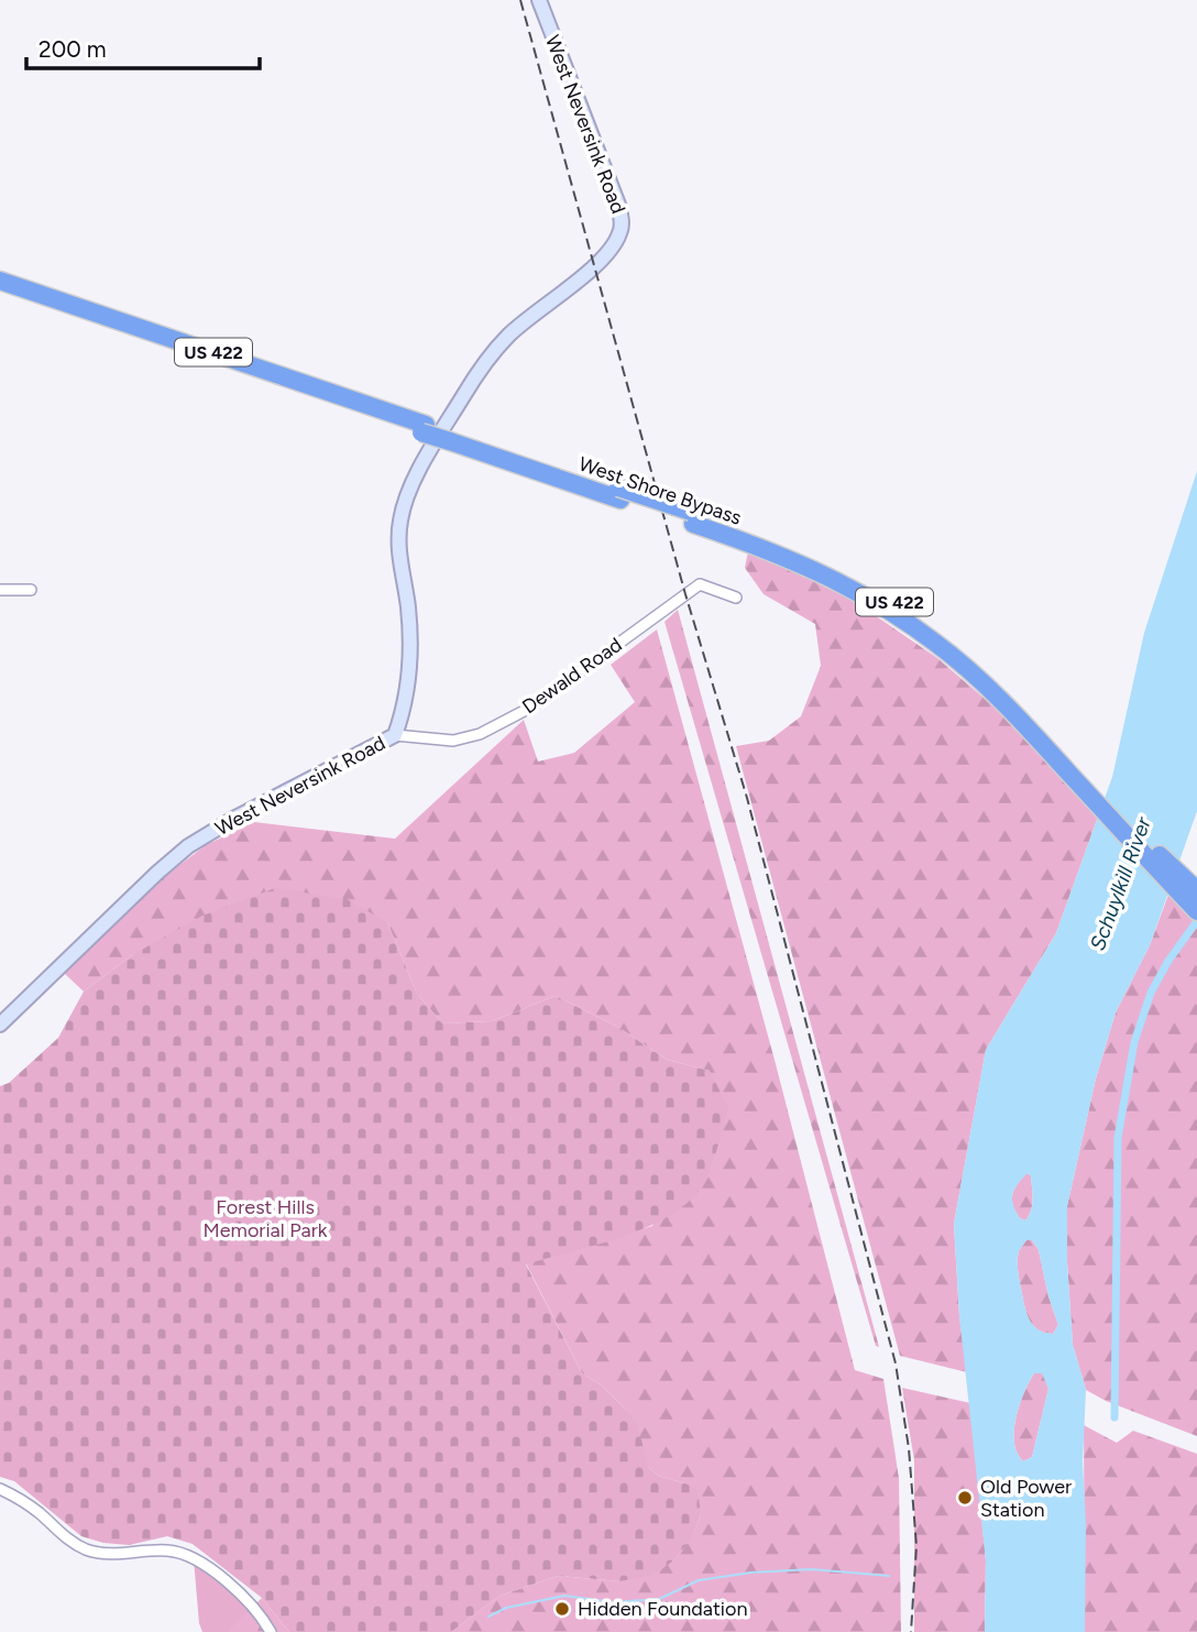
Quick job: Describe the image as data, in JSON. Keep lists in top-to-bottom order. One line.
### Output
{"streets":{"highway":["US 422","West Shore Bypass"],"street":["West Neversink Road","Dewald Road"]},"crossings":[["West Neversink Road","Dewald Road"]],"water":["Schuylkill River"],"parks":["Forest Hills Memorial Park"],"places":["Old Power Station","Hidden Foundation"],"scale_bar":"200 m"}
